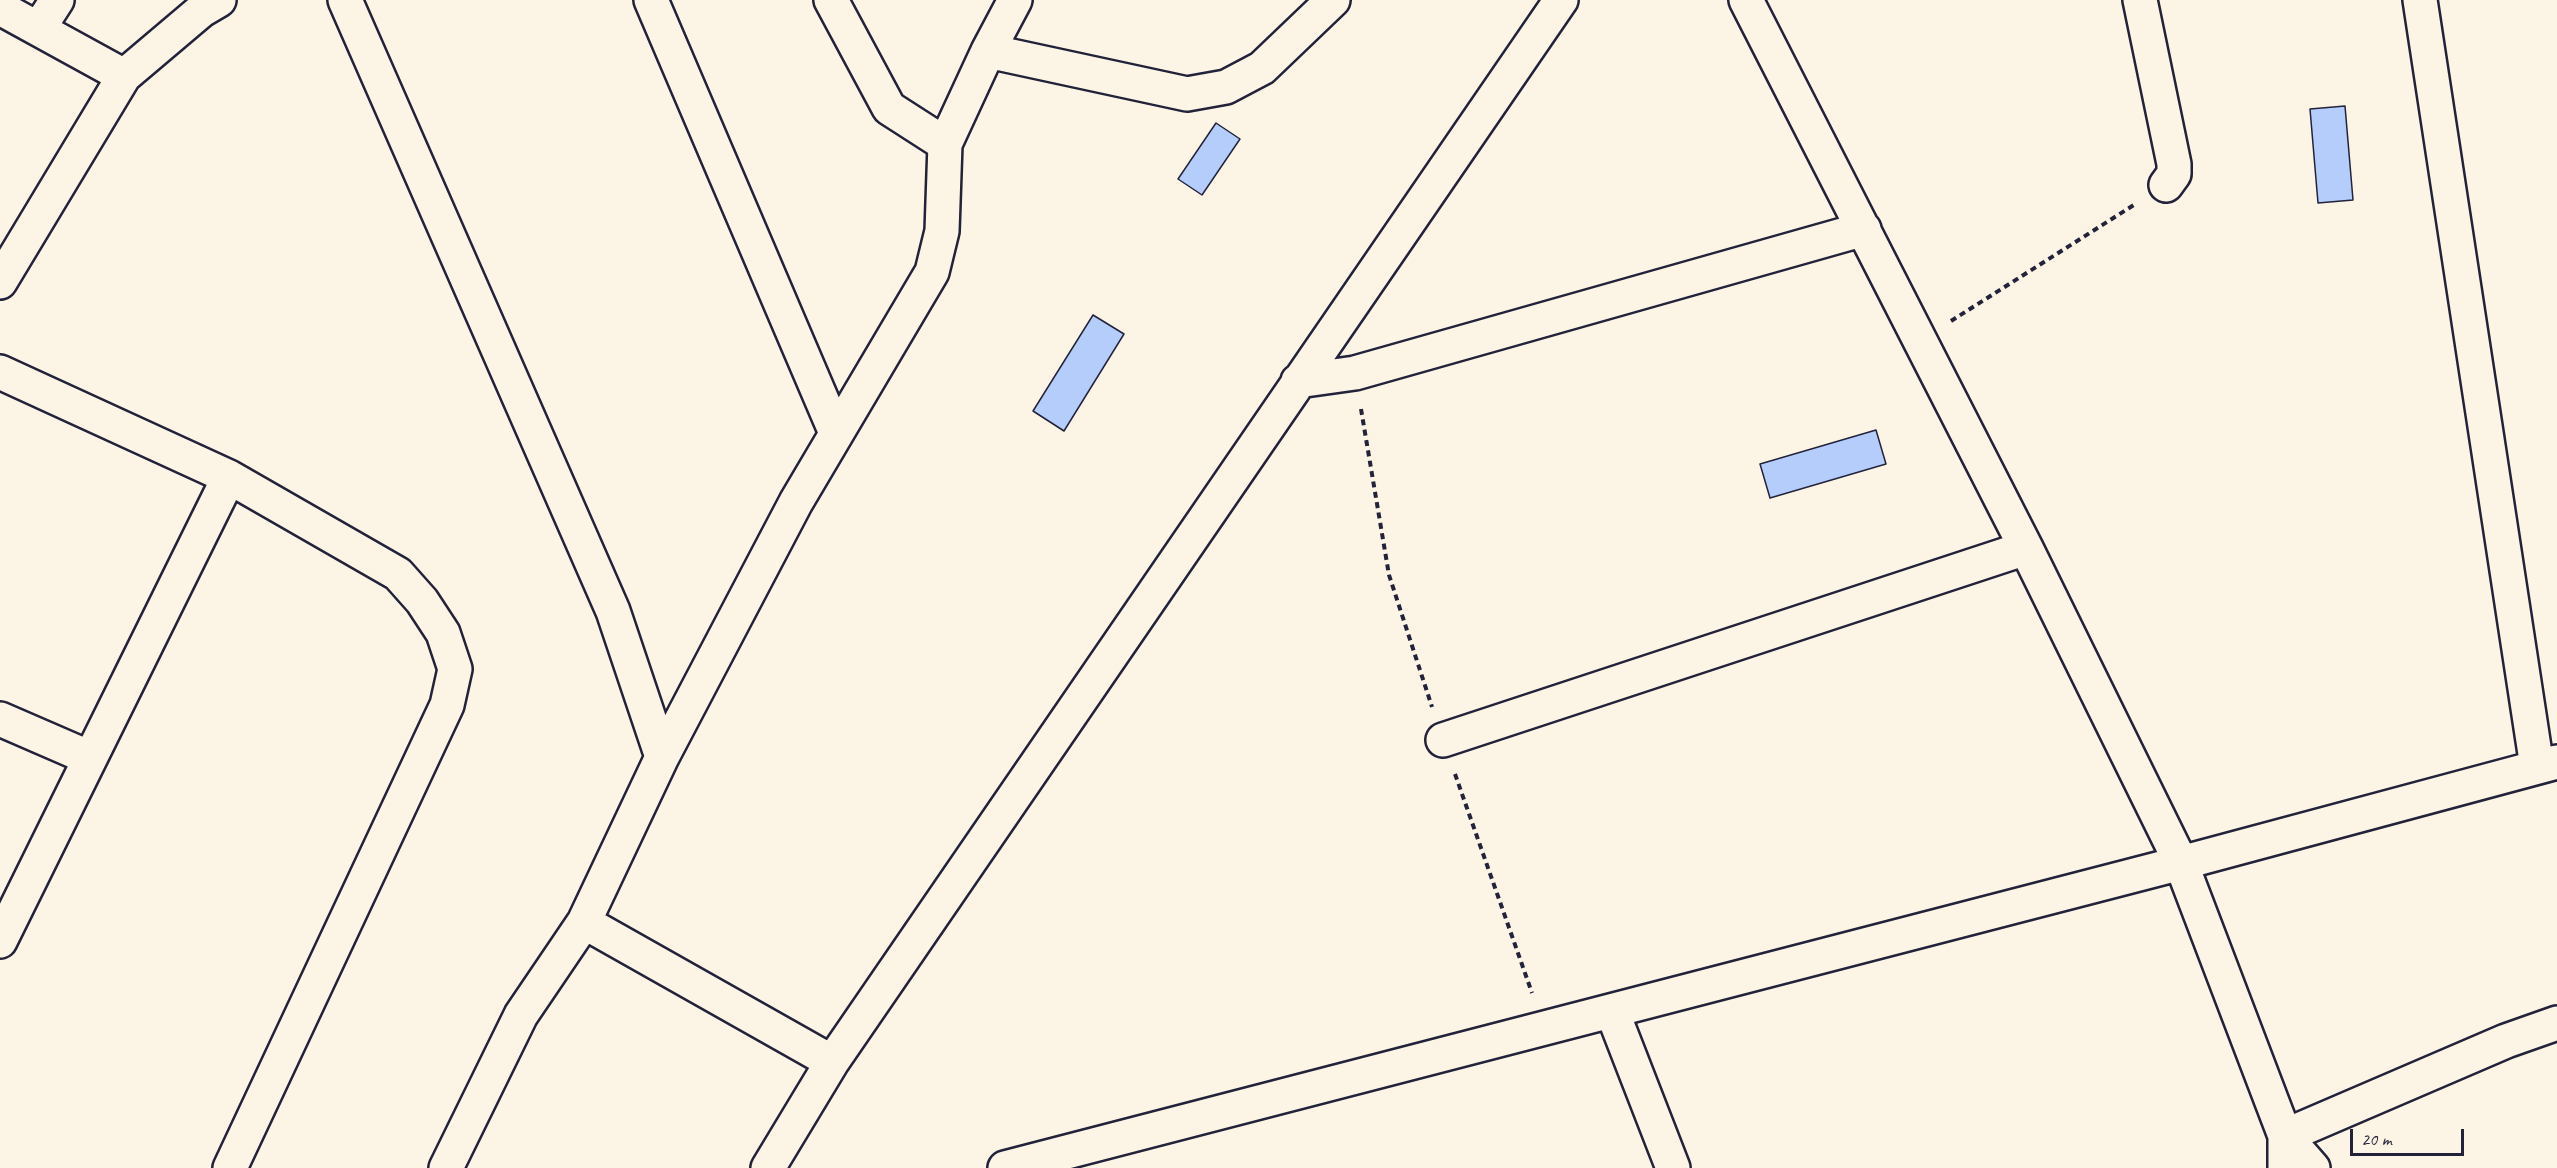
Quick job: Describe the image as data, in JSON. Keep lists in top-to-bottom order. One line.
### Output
{"scale_bar":"20 m"}
